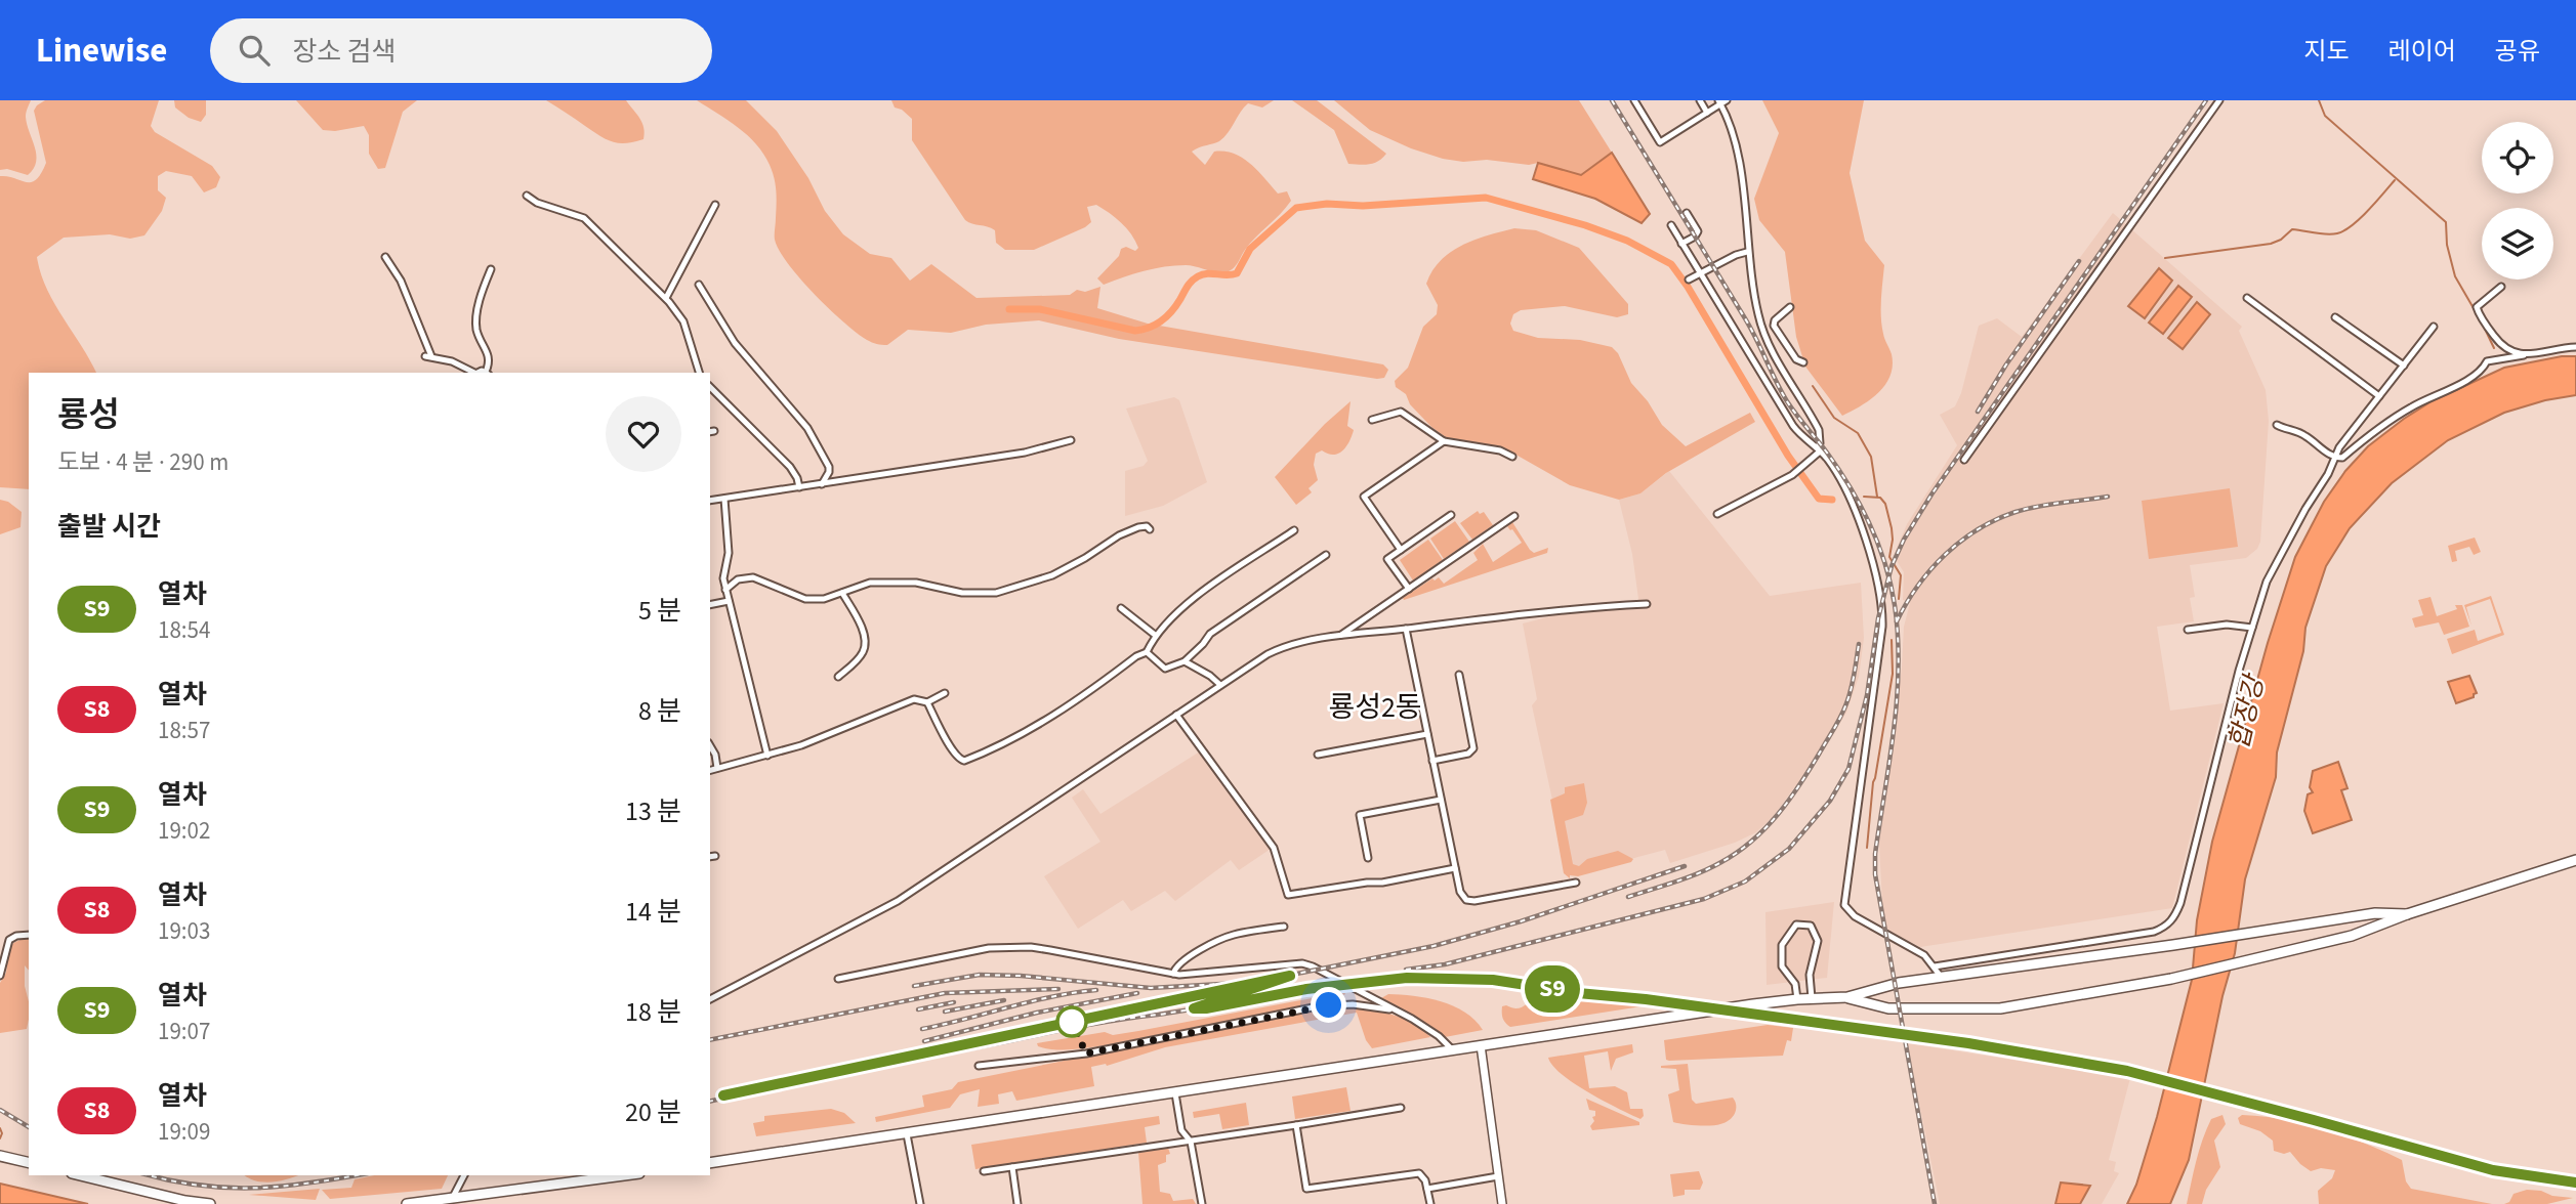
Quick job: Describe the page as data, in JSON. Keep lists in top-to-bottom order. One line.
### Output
{"districts":["룡성2동"],"water":["합장강"],"page":{"header":"Linewise","search":"장소 검색","nav":["지도","레이어","공유"],"on_map":"S9","heading":[["룡성","도보 · 4 분 · 290 m"],"출발 시간"],"list":[{"mark":"S9","name":"열차","note":"18:54","value":"5 분"},{"mark":"S8","name":"열차","note":"18:57","value":"8 분"},{"mark":"S9","name":"열차","note":"19:02","value":"13 분"},{"mark":"S8","name":"열차","note":"19:03","value":"14 분"},{"mark":"S9","name":"열차","note":"19:07","value":"18 분"},{"mark":"S8","name":"열차","note":"19:09","value":"20 분"}]}}
